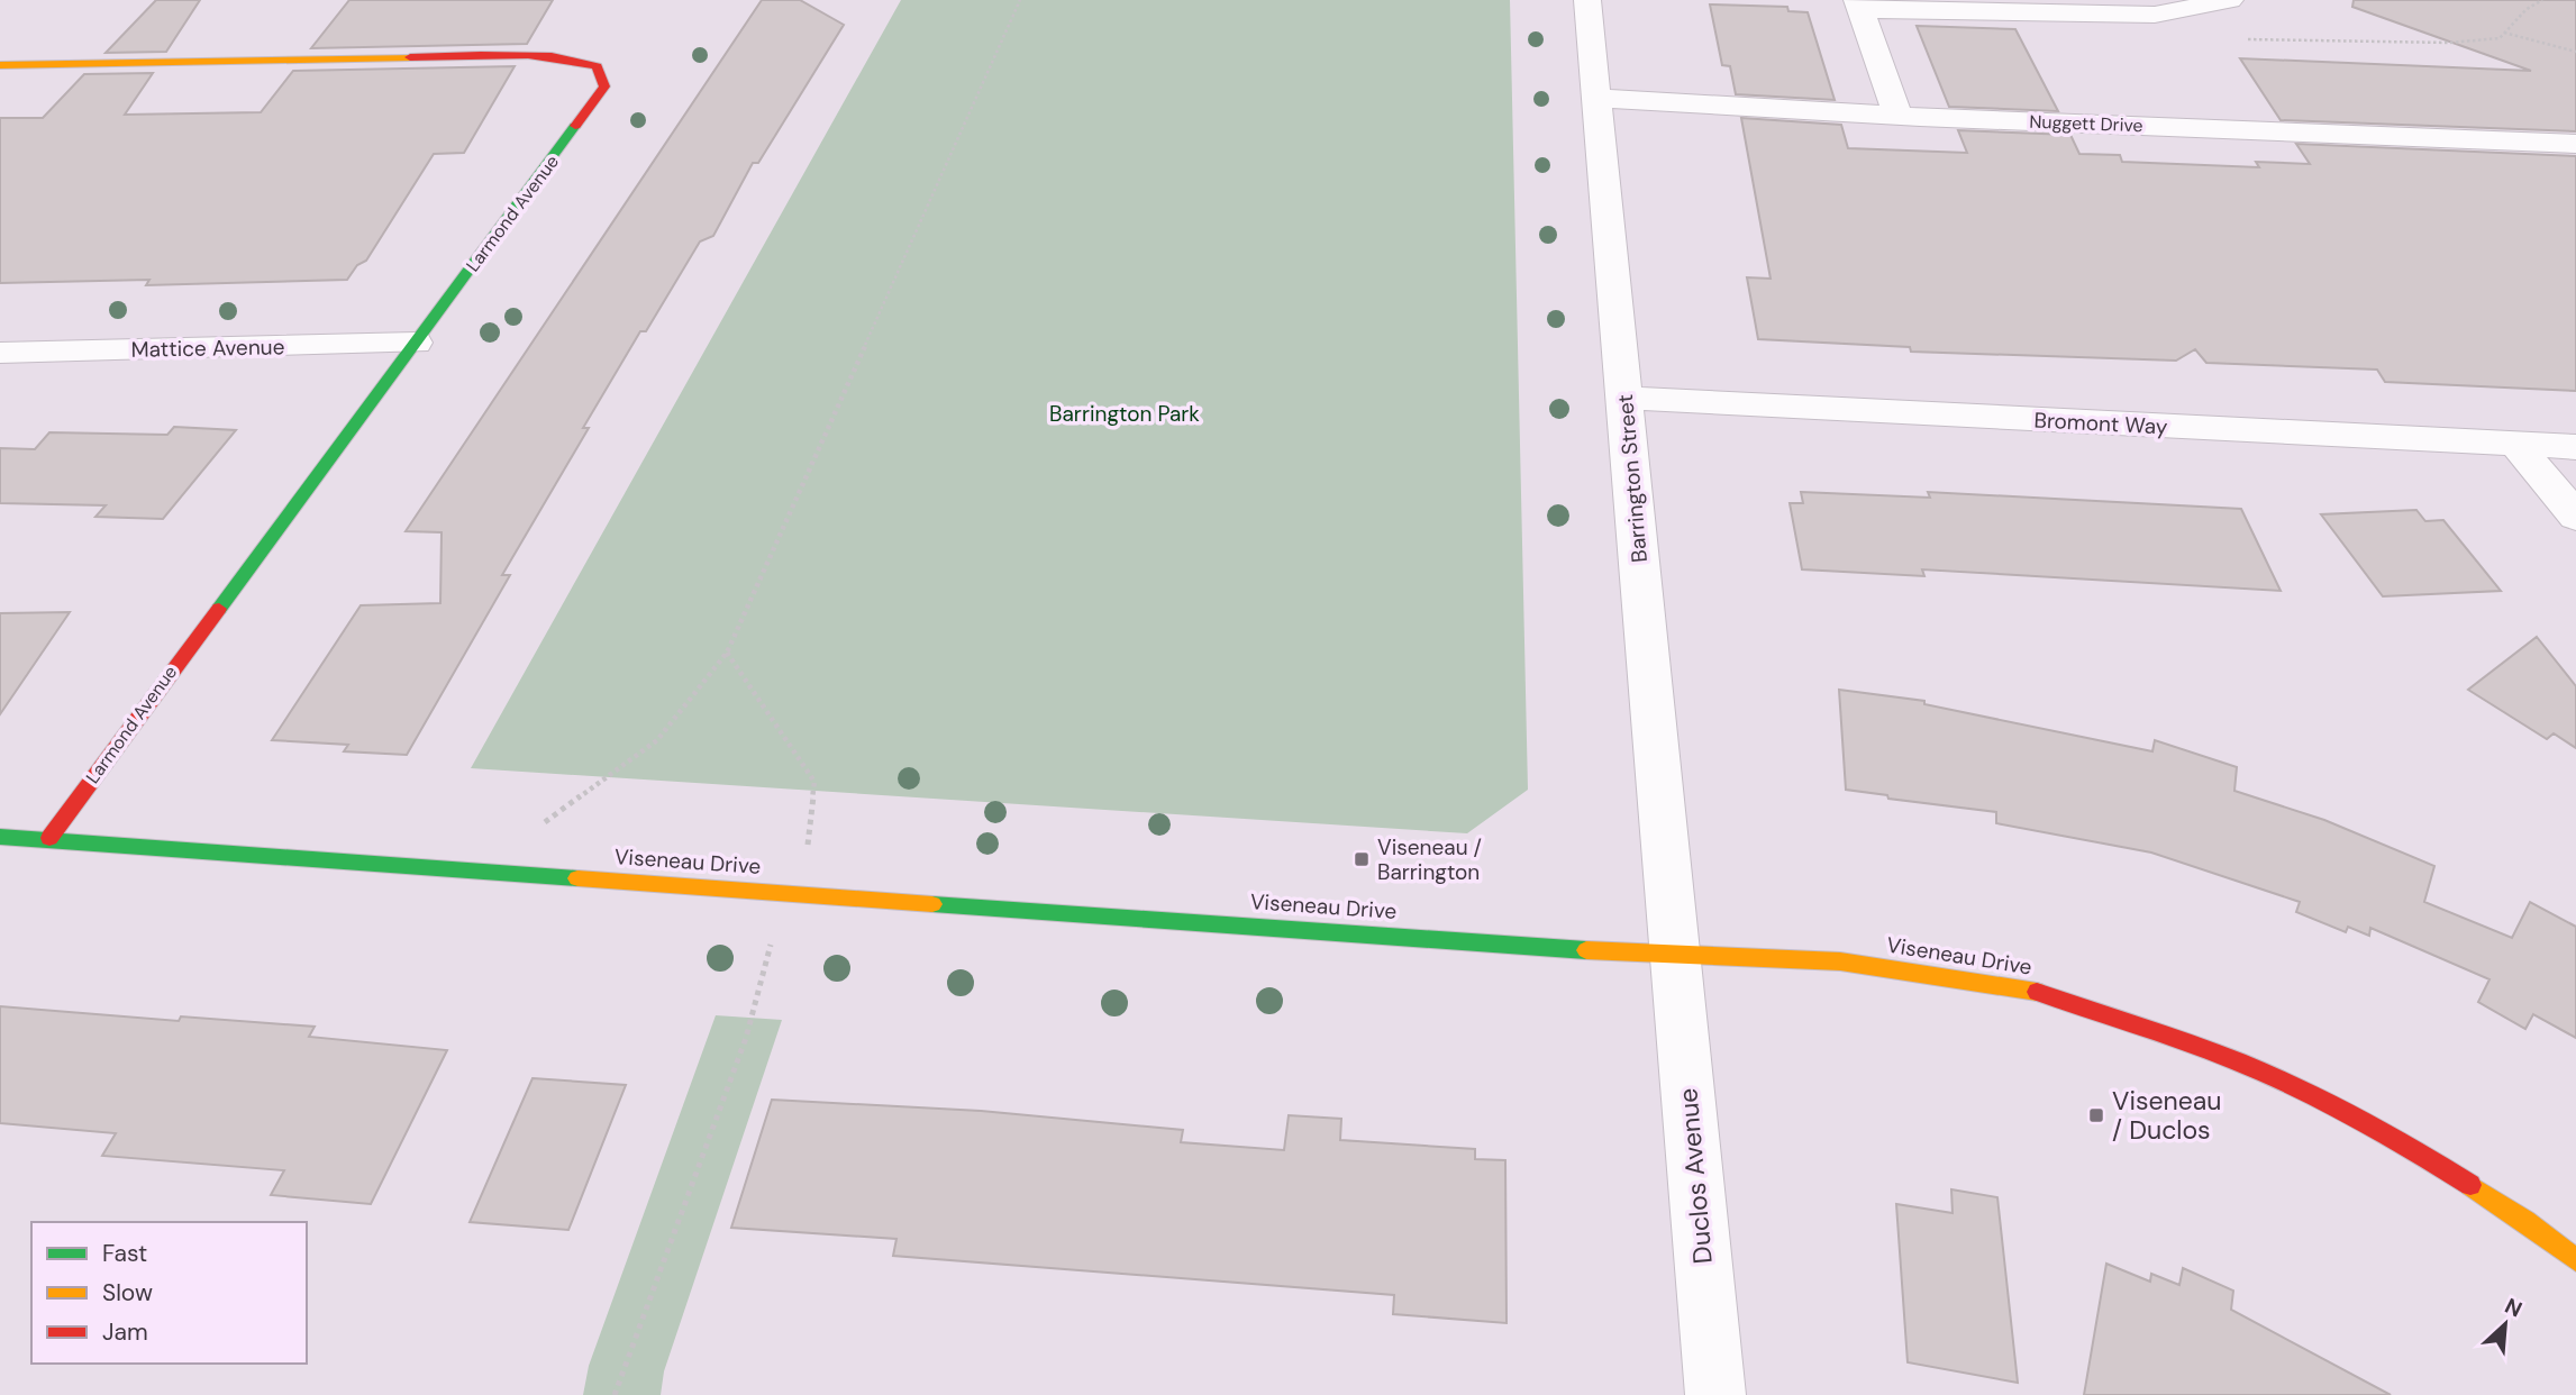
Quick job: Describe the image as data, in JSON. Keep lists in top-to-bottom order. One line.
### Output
{"streets":{"street":["Nuggett Drive","Larmond Avenue","Mattice Avenue","Bromont Way","Barrington Street","Viseneau Drive","Duclos Avenue"]},"crossings":[["Nuggett Drive","Barrington Street"],["Larmond Avenue","Mattice Avenue"],["Larmond Avenue","Viseneau Drive"],["Bromont Way","Barrington Street"],["Barrington Street","Viseneau Drive"],["Barrington Street","Duclos Avenue"],["Viseneau Drive","Duclos Avenue"]],"parks":["Barrington Park"],"places":{"transit":["Viseneau / Barrington","Viseneau / Duclos"]},"legend":["Fast","Slow","Jam"],"north":"top right"}
